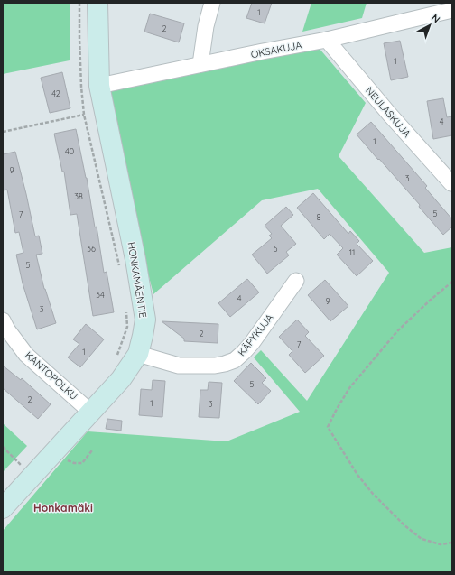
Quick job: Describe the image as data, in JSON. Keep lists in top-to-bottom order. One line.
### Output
{"streets":{"street":["OKSAKUJA","NEULASKUJA","HONKAMÄENTIE","KÄPYKUJA","KANTOPOLKU"]},"crossings":[["OKSAKUJA","NEULASKUJA"],["OKSAKUJA","HONKAMÄENTIE"],["HONKAMÄENTIE","KÄPYKUJA"],["HONKAMÄENTIE","KANTOPOLKU"]],"districts":["Honkamäki"],"house_numbers":["1","2","1","42","4","1","40","9","3","38","5","7","8","36","6","11","5","34","4","9","3","2","7","1","5","2","1","3"],"north":"top right"}
